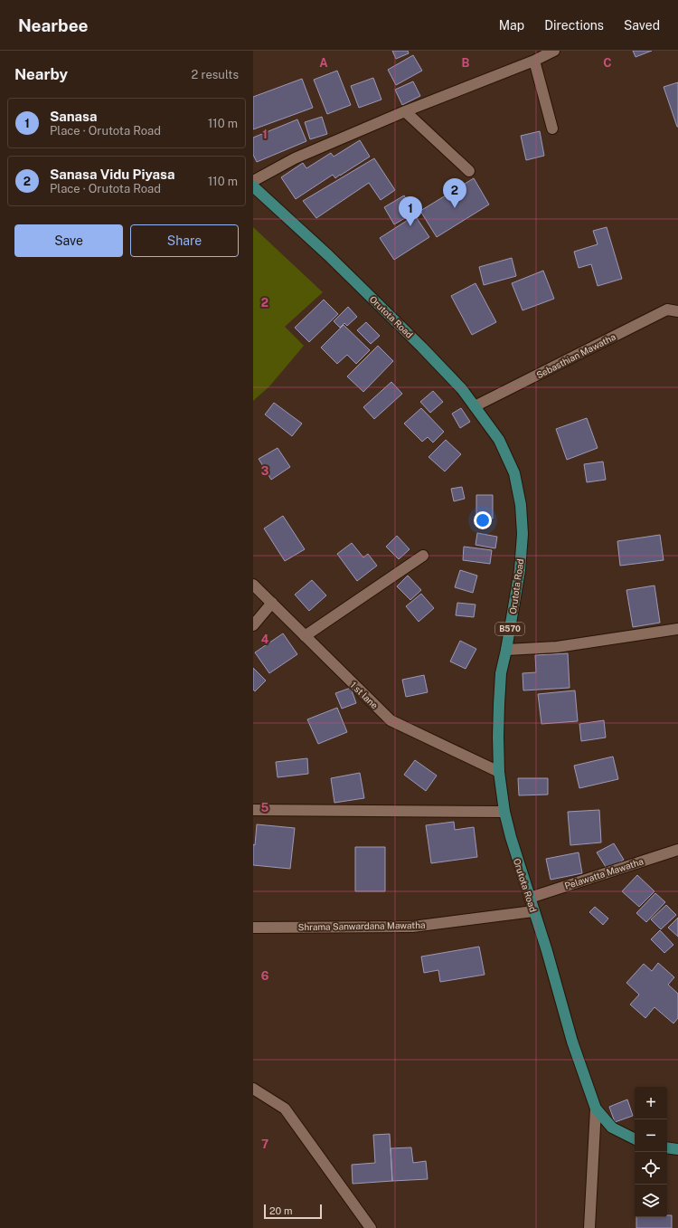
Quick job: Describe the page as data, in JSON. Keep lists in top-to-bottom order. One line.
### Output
{"streets":{"main road":["Orutota Road","B570"],"street":["Sebasthian Mawatha","1 st lane","Pelawatta Mawatha","Shrama Sanwardana Mawatha"]},"crossings":[["Orutota Road","Sebasthian Mawatha"],["Orutota Road","1 st lane"],["Orutota Road","Pelawatta Mawatha"],["Orutota Road","Shrama Sanwardana Mawatha"]],"scale_bar":"20 m","page":{"header":"Nearbee","nav":["Map","Directions","Saved"],"heading":["Nearby","2 results"],"list":[{"mark":"1","name":"Sanasa","note":"Place · Orutota Road","value":"110 m"},{"mark":"2","name":"Sanasa Vidu Piyasa","note":"Place · Orutota Road","value":"110 m"}],"pins":["2","1"],"buttons":["Save","Share"],"map_buttons":["+","−"],"scale":"20 m"},"grid":{"columns":["A","B","C"],"rows":["1","2","3","4","5","6","7"]}}
